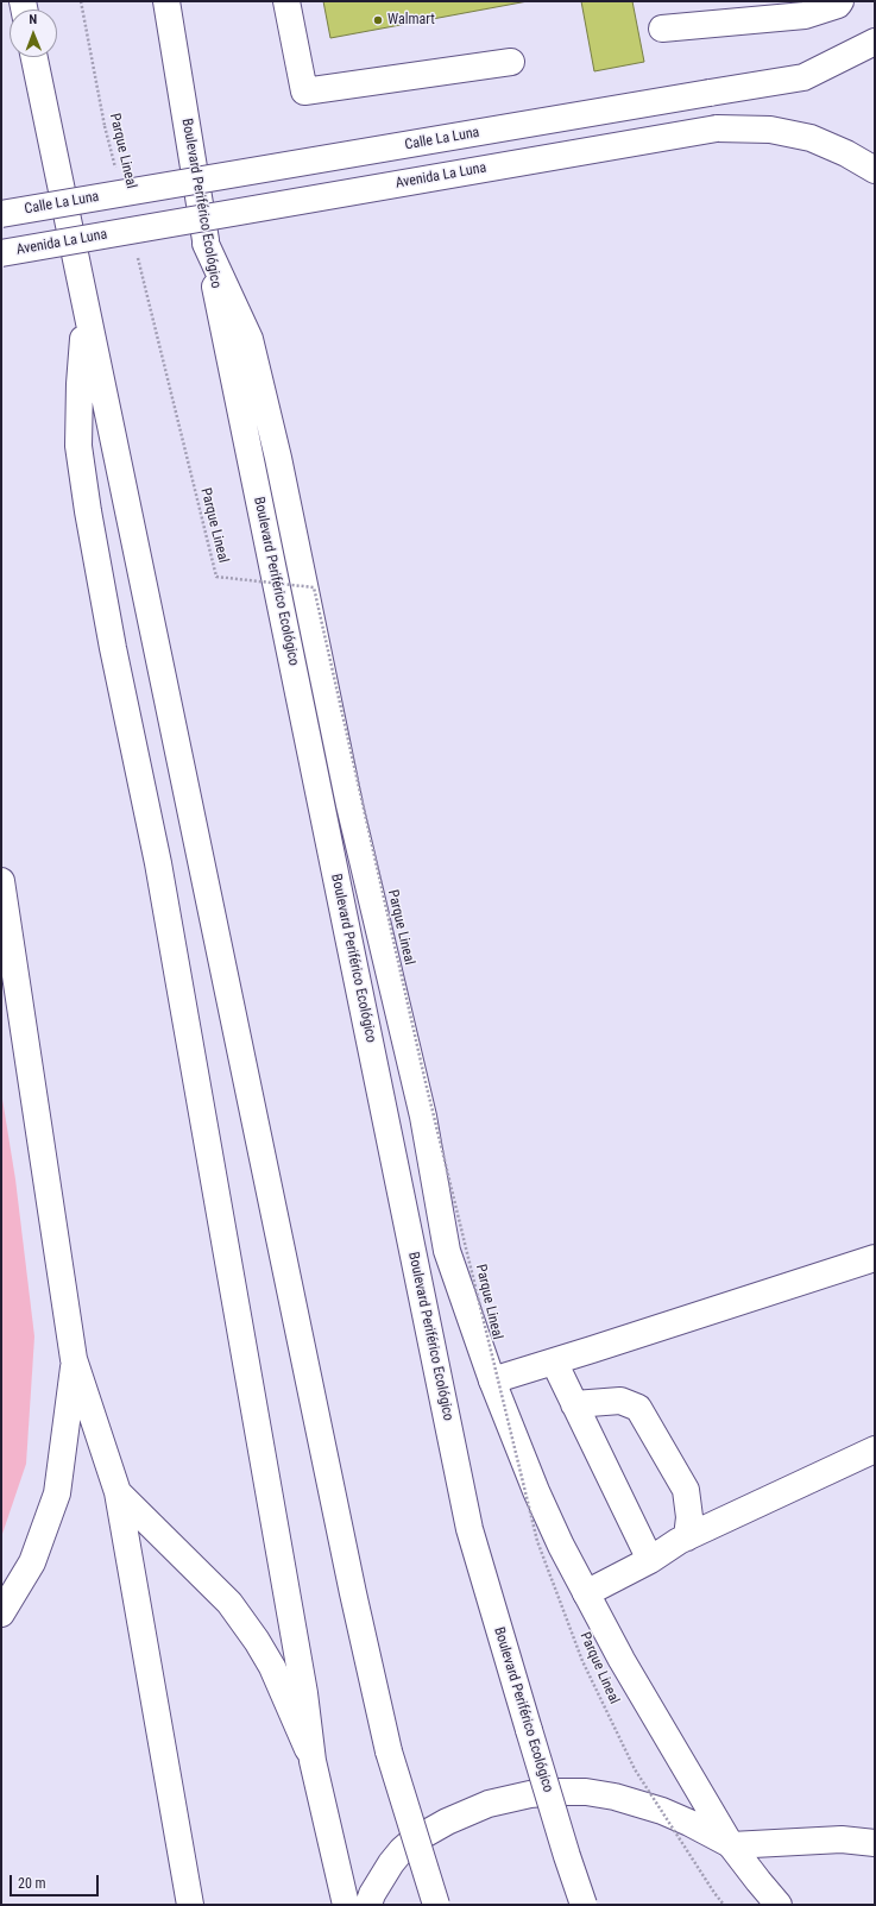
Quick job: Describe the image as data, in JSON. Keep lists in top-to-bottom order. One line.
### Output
{"streets":{"main road":["Calle La Luna","Avenida La Luna","Boulevard Periférico Ecológico"],"path":["Parque Lineal"]},"places":["Walmart"],"scale_bar":"20 m","north":"top"}
